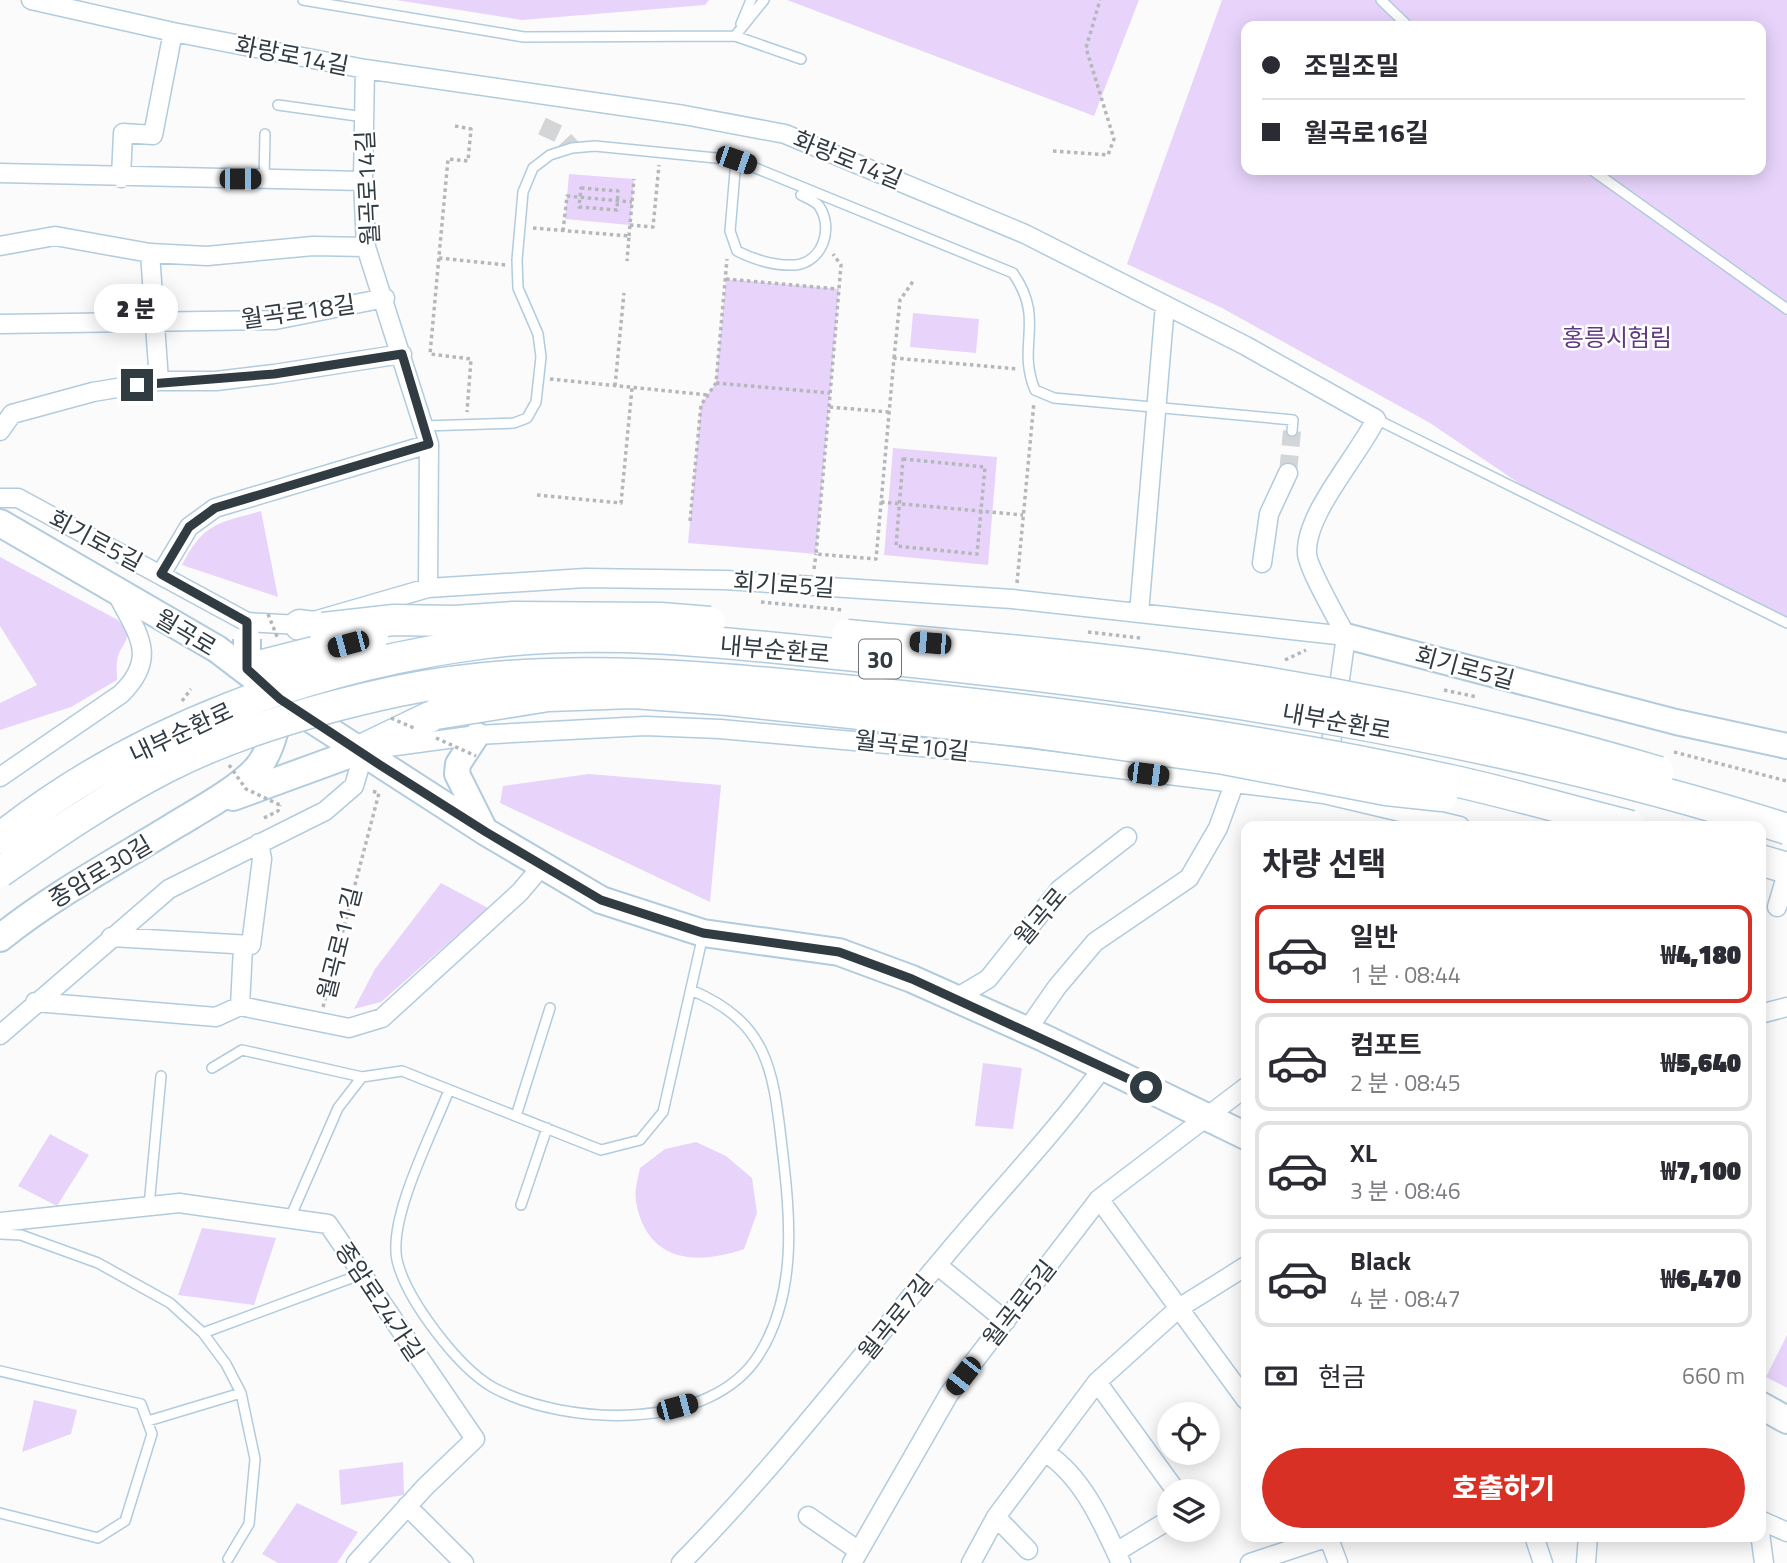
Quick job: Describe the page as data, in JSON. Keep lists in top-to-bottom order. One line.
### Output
{"streets":{"highway":["내부순환로","30"],"main road":["월곡로","종암로30길"],"street":["화랑로14길","월곡로14길","월곡로18길","회기로5길","월곡로10길","월곡로11길","종암로24가길","월곡로5길","월곡로7길"]},"crossings":[["화랑로14길","월곡로14길"],["월곡로14길","월곡로18길"],["월곡로","월곡로10길"],["월곡로","종암로30길"],["월곡로","월곡로5길"],["월곡로","월곡로7길"],["월곡로10길","종암로30길"]],"parks":["홍릉시험림"],"page":{"banner":["조밀조밀","월곡로16길"],"bubble":"2 분","heading":"차량 선택","list":[{"name":"일반","note":"1 분 · 08:44","value":"₩4,180"},{"name":"컴포트","note":"2 분 · 08:45","value":"₩5,640"},{"name":"XL","note":"3 분 · 08:46","value":"₩7,100"},{"name":"Black","note":"4 분 · 08:47","value":"₩6,470"}],"pay":["현금","660 m"],"buttons":"호출하기"}}
